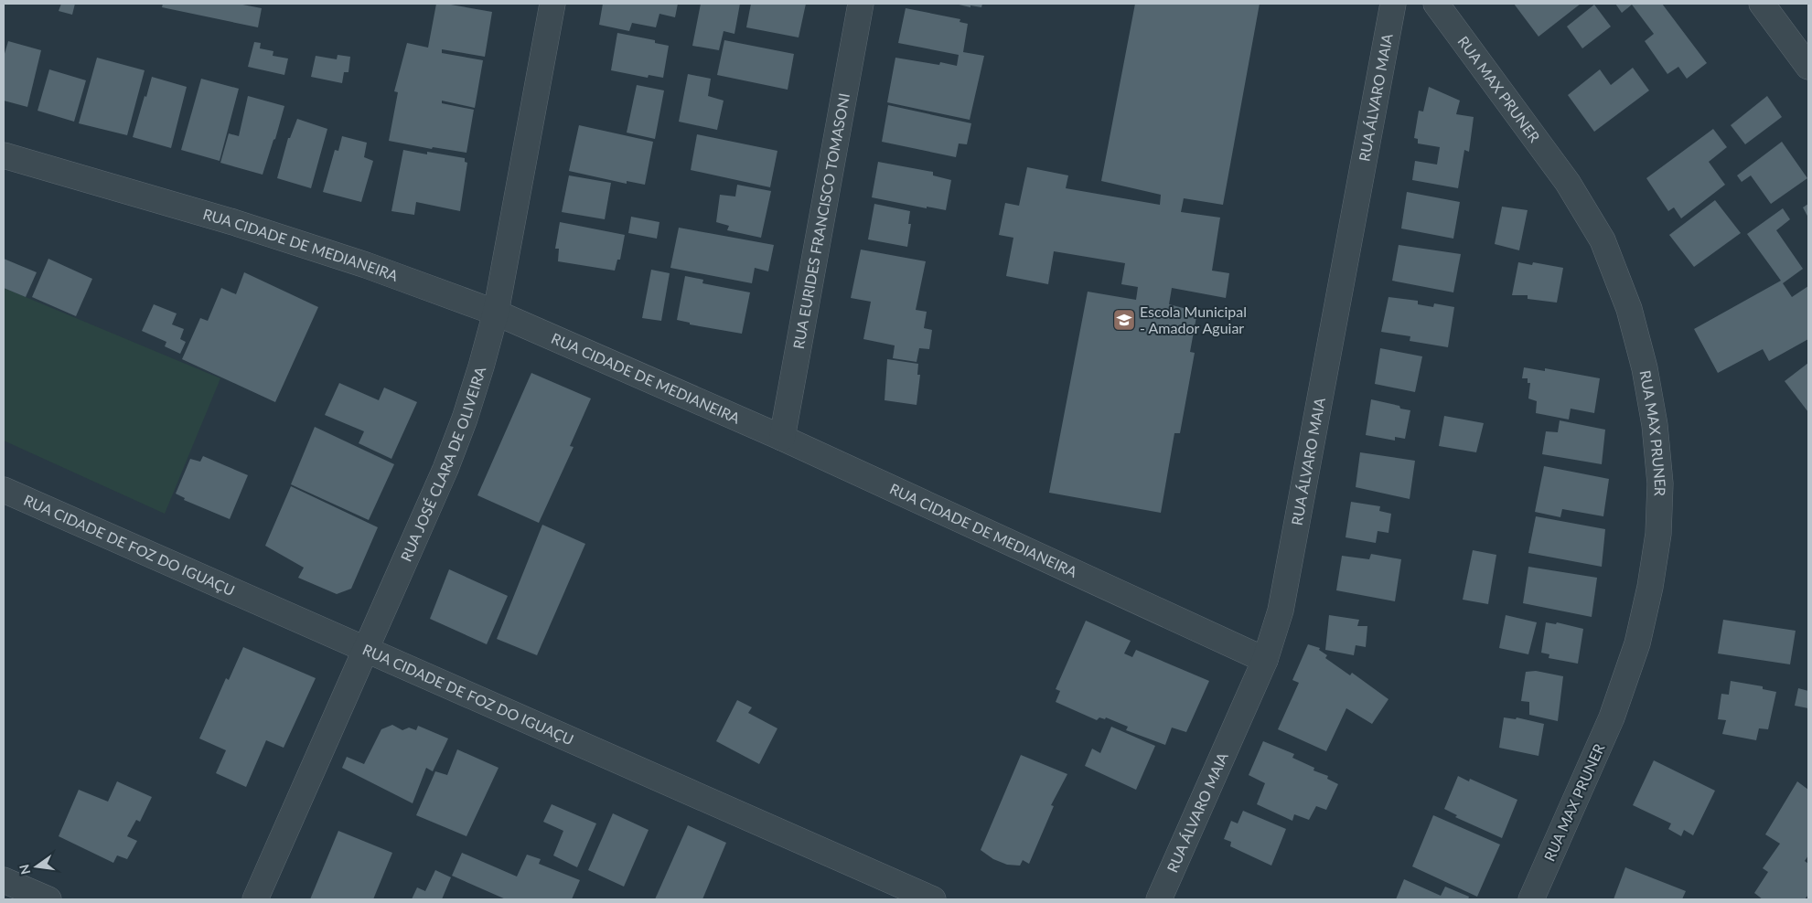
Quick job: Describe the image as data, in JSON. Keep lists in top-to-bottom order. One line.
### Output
{"streets":{"street":["RUA MAX PRUNER","RUA ÁLVARO MAIA","RUA EURIDES FRANCISCO TOMASONI","RUA CIDADE DE MEDIANEIRA","RUA JOSÉ CLARA DE OLIVEIRA","RUA CIDADE DE FOZ DO IGUAÇU"]},"crossings":[["RUA ÁLVARO MAIA","RUA CIDADE DE MEDIANEIRA"],["RUA EURIDES FRANCISCO TOMASONI","RUA CIDADE DE MEDIANEIRA"],["RUA CIDADE DE MEDIANEIRA","RUA JOSÉ CLARA DE OLIVEIRA"],["RUA JOSÉ CLARA DE OLIVEIRA","RUA CIDADE DE FOZ DO IGUAÇU"]],"places":{"school or university":["Escola Municipal - Amador Aguiar"]},"north":"left"}
